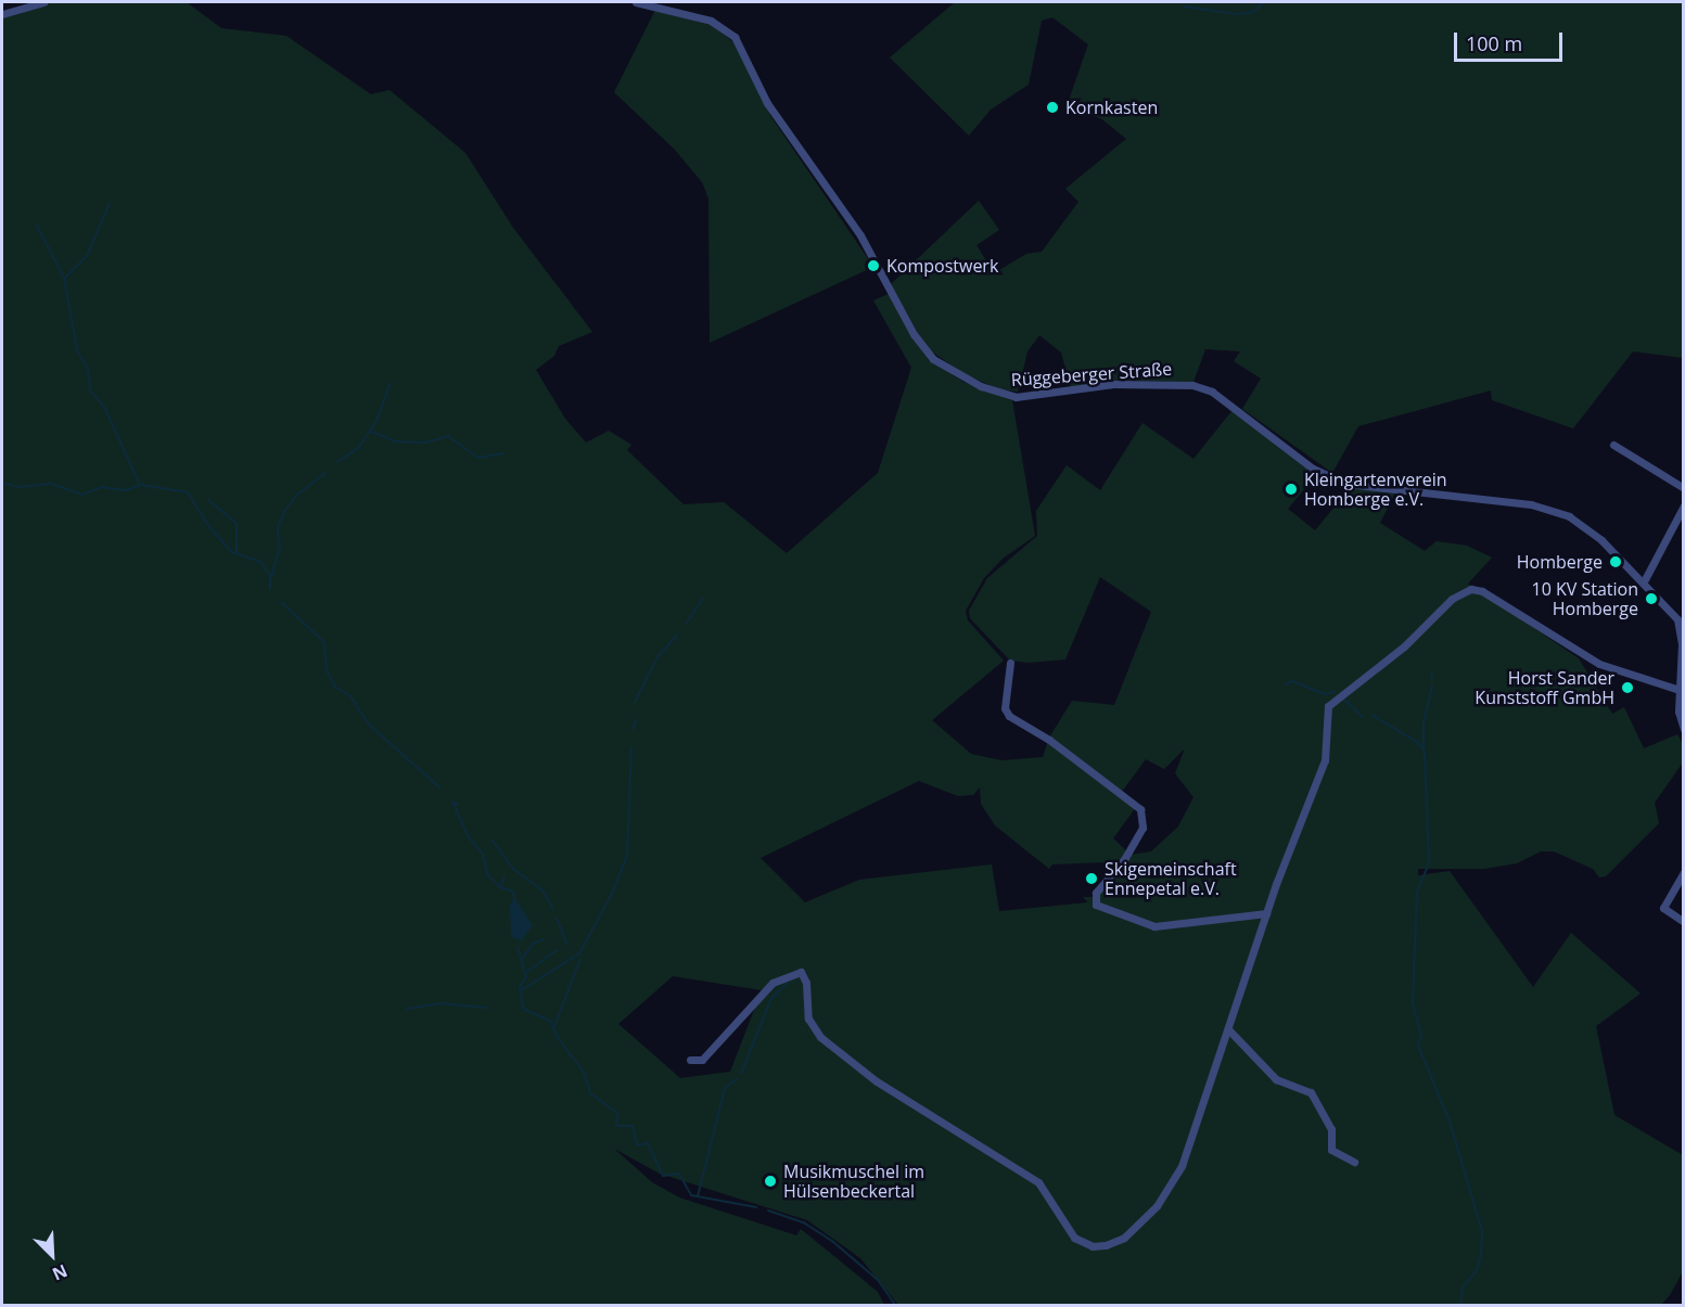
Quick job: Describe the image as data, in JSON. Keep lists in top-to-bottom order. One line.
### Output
{"streets":{"street":["Rüggeberger Straße"]},"places":["Kornkasten","Kompostwerk","Kleingartenverein Homberge e.V.","Homberge","10 KV Station Homberge","Horst Sander Kunststoff GmbH","Skigemeinschaft Ennepetal e.V.","Musikmuschel im Hülsenbeckertal"],"scale_bar":"100 m","north":"bottom right"}
